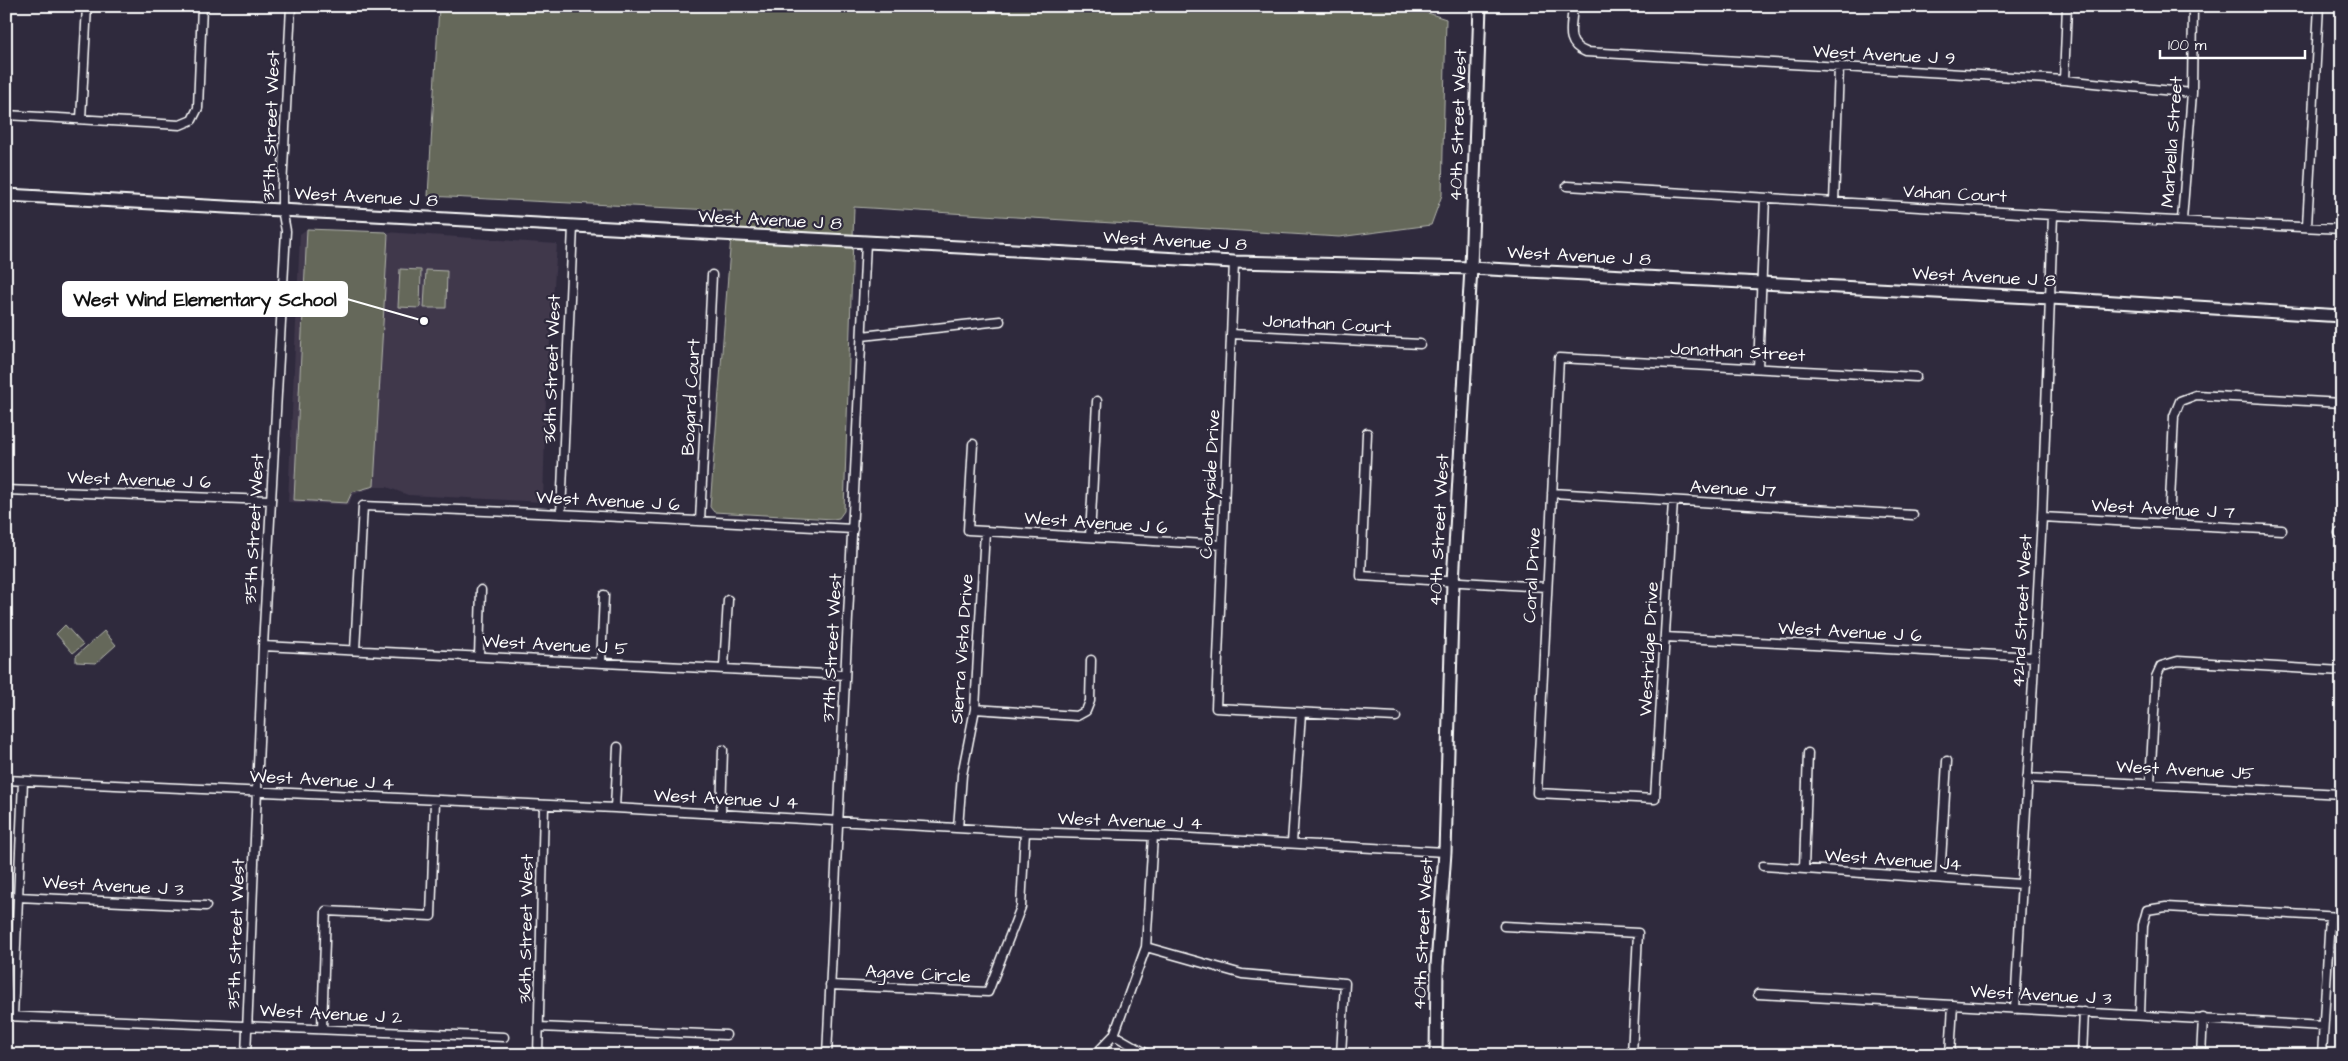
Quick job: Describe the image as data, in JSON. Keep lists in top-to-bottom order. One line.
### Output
{"streets":{"street":["West Avenue J 9","40th Street West","35th Street West","Marbella Street","Vahan Court","West Avenue J 8","Jonathan Court","Jonathan Street","36th Street West","Bogard Court","West Avenue J 6","Countryside Drive","Avenue J7","West Avenue J 7","Coral Drive","42nd Street West","West Avenue J 5","37th Street West","Sierra Vista Drive","Westridge Drive","West Avenue J5","West Avenue J 4","West Avenue J4","West Avenue J 3","Agave Circle","West Avenue J 2"]},"crossings":[["West Avenue J 9","Marbella Street"],["40th Street West","West Avenue J 8"],["40th Street West","West Avenue J 4"],["35th Street West","West Avenue J 8"],["35th Street West","West Avenue J 6"],["35th Street West","West Avenue J 5"],["35th Street West","West Avenue J 4"],["35th Street West","West Avenue J 2"],["Marbella Street","Vahan Court"],["Vahan Court","42nd Street West"],["West Avenue J 8","36th Street West"],["West Avenue J 8","Countryside Drive"],["West Avenue J 8","42nd Street West"],["West Avenue J 8","37th Street West"],["Jonathan Court","Countryside Drive"],["Jonathan Street","Coral Drive"],["36th Street West","West Avenue J 6"],["36th Street West","West Avenue J 4"],["Bogard Court","West Avenue J 6"],["West Avenue J 6","Countryside Drive"],["West Avenue J 6","42nd Street West"],["West Avenue J 6","West Avenue J 5"],["West Avenue J 6","37th Street West"],["West Avenue J 6","Sierra Vista Drive"],["West Avenue J 6","Westridge Drive"],["Avenue J7","Coral Drive"],["Avenue J7","Westridge Drive"],["West Avenue J 7","42nd Street West"],["Coral Drive","Westridge Drive"],["42nd Street West","West Avenue J5"],["42nd Street West","West Avenue J4"],["42nd Street West","West Avenue J 3"],["West Avenue J 5","37th Street West"],["37th Street West","West Avenue J 4"],["37th Street West","Agave Circle"],["Sierra Vista Drive","West Avenue J 4"],["West Avenue J 4","Agave Circle"]],"places":["West Wind Elementary School"],"scale_bar":"100 m"}
